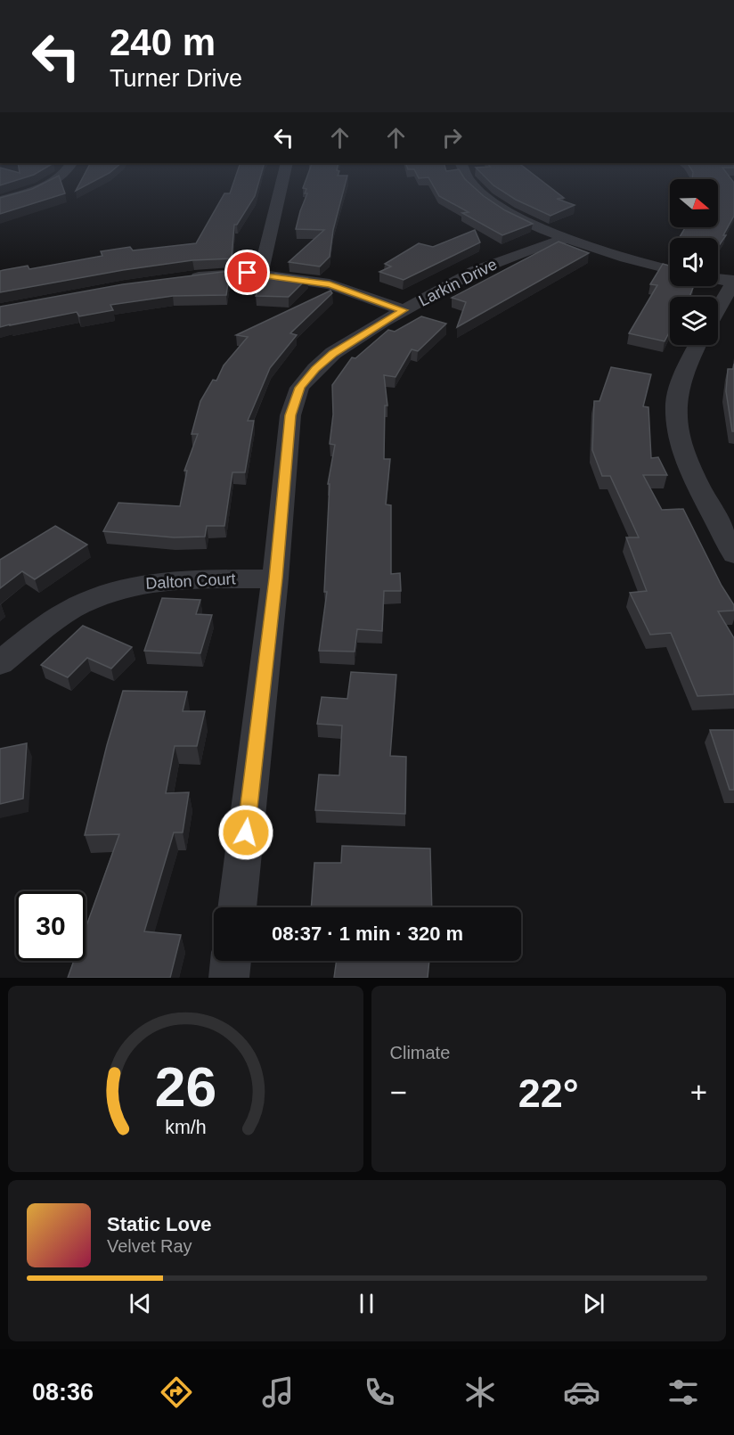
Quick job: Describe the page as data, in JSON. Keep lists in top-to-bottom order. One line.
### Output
{"streets":{"street":["Larkin Drive","Dalton Court"]},"crossings":[["Larkin Drive","Dalton Court"]],"north":"right","page":{"turn":["240 m","Turner Drive"],"limit":"30","trip":"08:37 · 1 min · 320 m","tile":"Climate","heat":["−","22°","+"],"song":["Static Love","Velvet Ray"],"tabs":"08:36","gauge":["26","km/h"]}}
